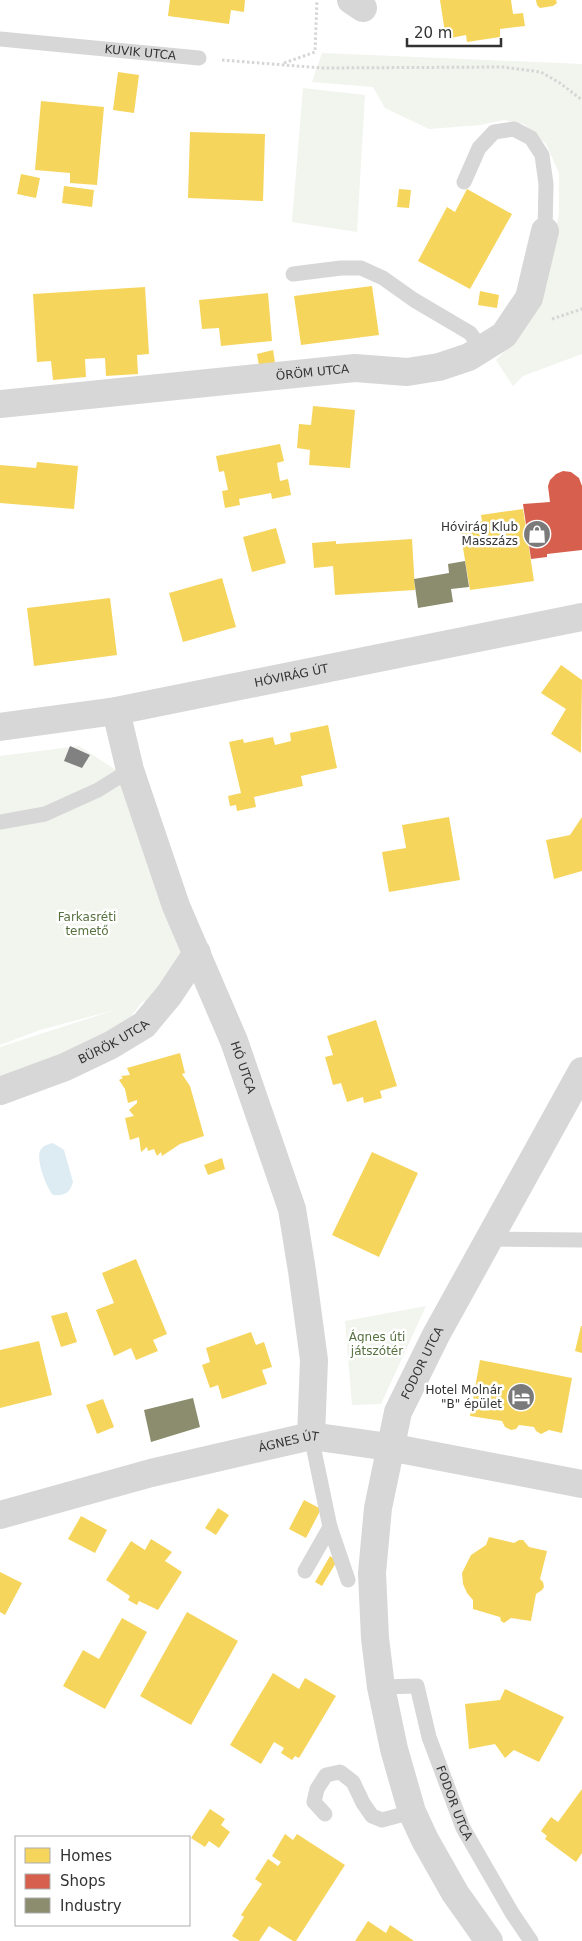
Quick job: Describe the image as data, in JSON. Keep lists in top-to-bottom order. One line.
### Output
{"streets":{"street":["ÖRÖM UTCA","HÓVIRÁG ÚT","BÜRÖK UTCA","HÓ UTCA","FODOR UTCA","ÁGNES ÚT"],"lane":["KUVIK UTCA"]},"crossings":[["HÓVIRÁG ÚT","HÓ UTCA"],["BÜRÖK UTCA","HÓ UTCA"],["HÓ UTCA","ÁGNES ÚT"],["FODOR UTCA","ÁGNES ÚT"]],"parks":["Farkasréti temető","Ágnes úti játszótér"],"places":{"shop":["Hóvirág Klub Masszázs"],"hotel":["Hotel Molnár \"B\" épület"]},"legend":["Homes","Shops","Industry"],"scale_bar":"20 m"}
